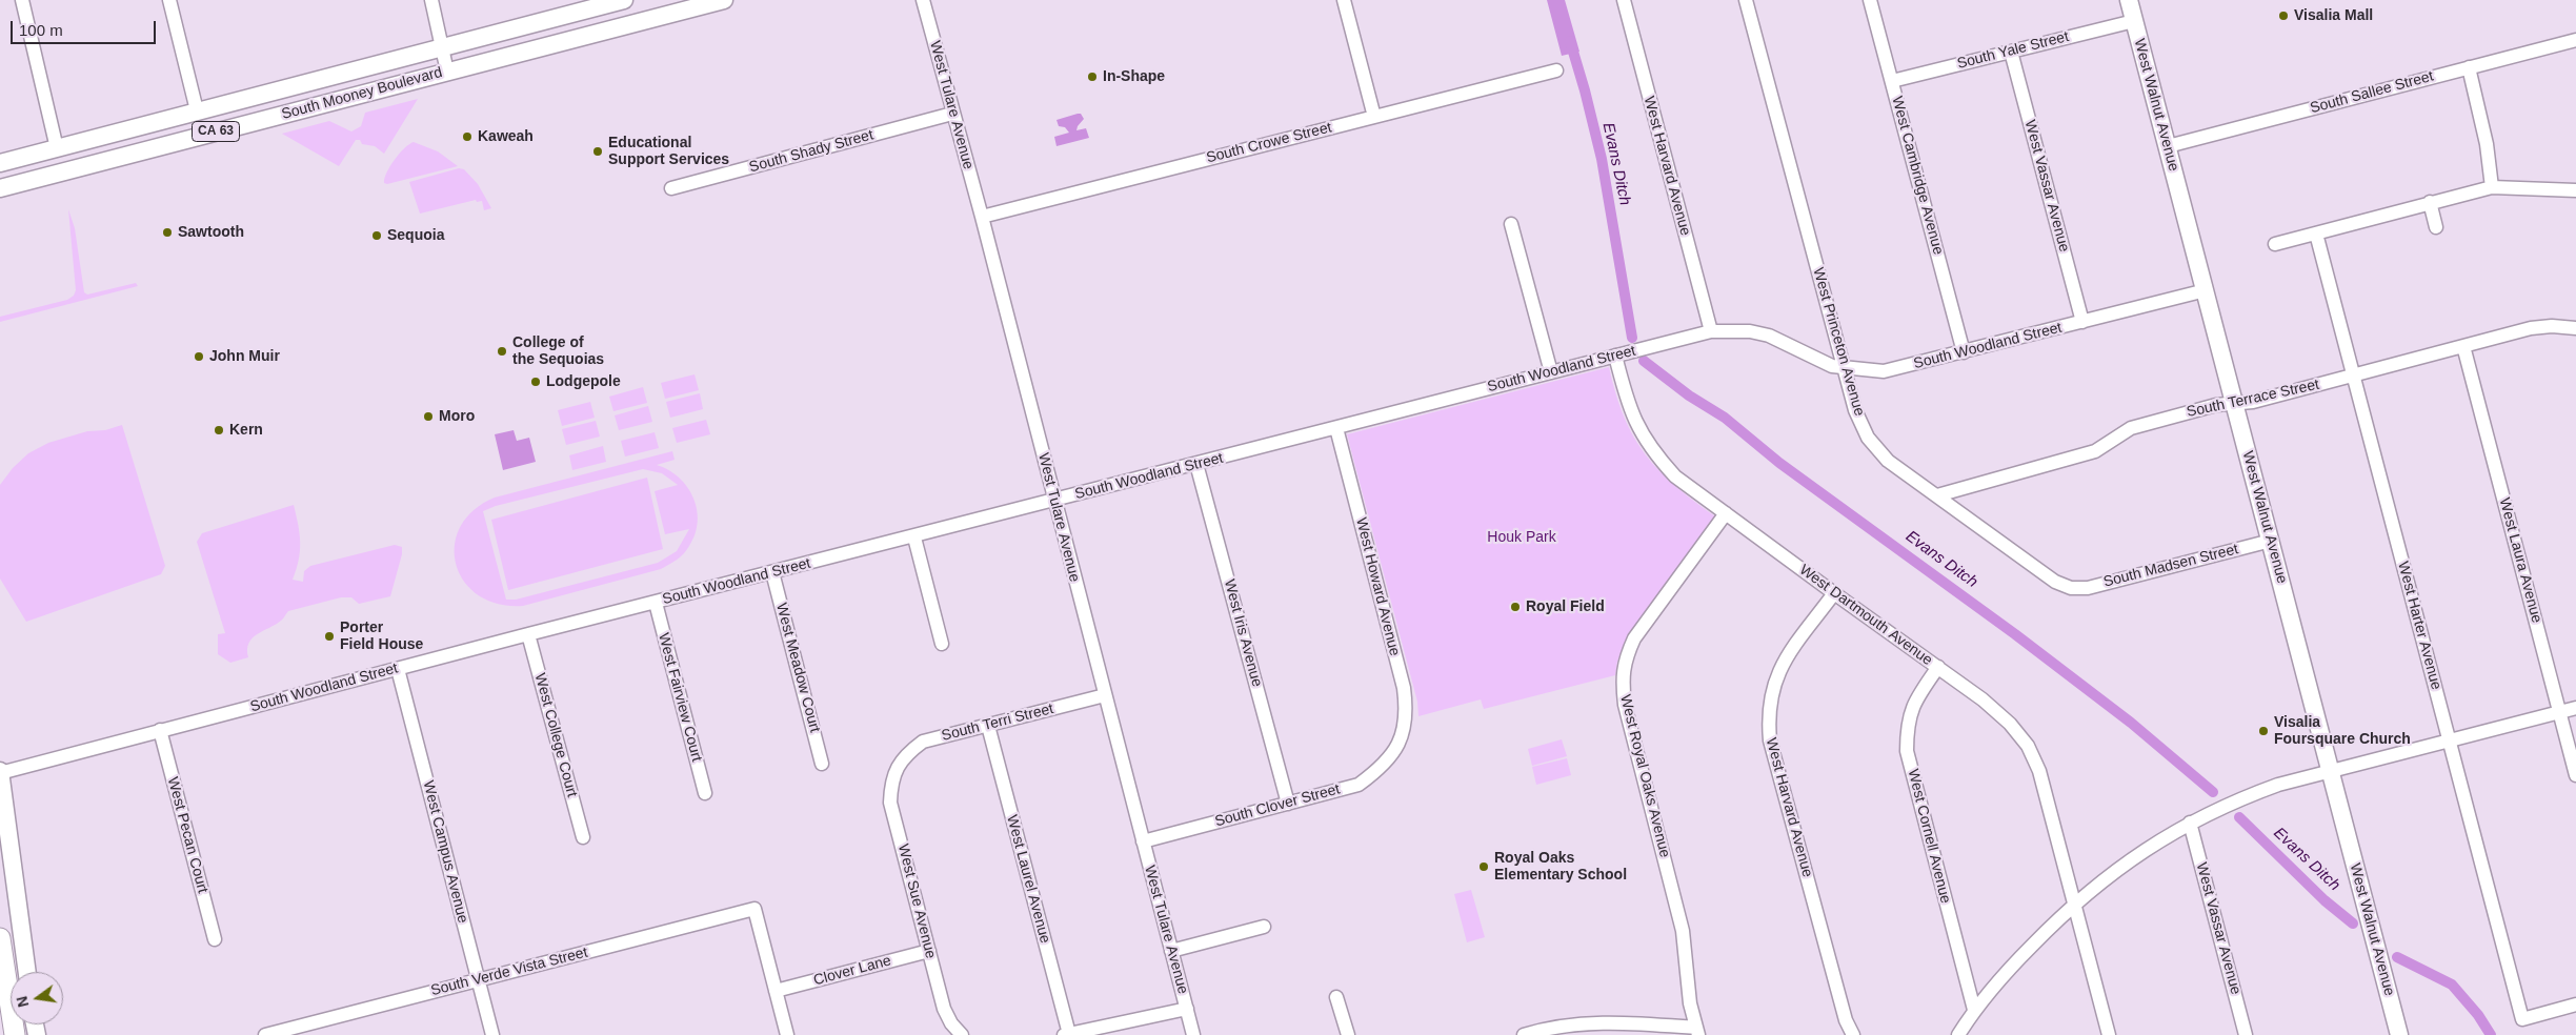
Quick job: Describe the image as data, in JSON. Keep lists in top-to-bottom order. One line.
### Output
{"streets":{"main road":["South Mooney Boulevard","West Walnut Avenue","CA 63"],"street":["South Yale Street","South Sallee Street","West Tulare Avenue","South Crowe Street","South Shady Street","West Harvard Avenue","West Cambridge Avenue","West Vassar Avenue","West Princeton Avenue","South Woodland Street","South Terrace Street","West Laura Avenue","South Madsen Street","West Howard Avenue","West Dartmouth Avenue","West Harter Avenue","West Iris Avenue","West Meadow Court","West Fairview Court","South Terri Street","West College Court","West Royal Oaks Avenue","South Clover Street","West Pecan Court","West Cornell Avenue","West Campus Avenue","West Laurel Avenue","West Sue Avenue","Clover Lane","South Verde Vista Street"]},"crossings":[["South Yale Street","West Walnut Avenue"],["South Yale Street","West Cambridge Avenue"],["South Yale Street","West Vassar Avenue"],["South Sallee Street","West Walnut Avenue"],["West Tulare Avenue","South Crowe Street"],["West Tulare Avenue","South Shady Street"],["West Tulare Avenue","South Woodland Street"],["West Tulare Avenue","South Terri Street"],["West Tulare Avenue","South Clover Street"],["West Walnut Avenue","South Woodland Street"],["West Walnut Avenue","South Terrace Street"],["West Walnut Avenue","South Madsen Street"],["West Harvard Avenue","South Woodland Street"],["West Harvard Avenue","West Dartmouth Avenue"],["West Cambridge Avenue","South Woodland Street"],["West Vassar Avenue","South Woodland Street"],["West Princeton Avenue","South Woodland Street"],["West Princeton Avenue","South Terrace Street"],["West Princeton Avenue","South Madsen Street"],["South Woodland Street","West Howard Avenue"],["South Woodland Street","West Dartmouth Avenue"],["South Woodland Street","West Iris Avenue"],["South Woodland Street","West Meadow Court"],["South Woodland Street","West Fairview Court"],["South Woodland Street","West College Court"],["South Woodland Street","West Pecan Court"],["South Woodland Street","West Campus Avenue"],["South Terrace Street","West Laura Avenue"],["South Terrace Street","West Harter Avenue"],["West Howard Avenue","South Clover Street"],["West Dartmouth Avenue","West Royal Oaks Avenue"],["West Dartmouth Avenue","West Cornell Avenue"],["West Iris Avenue","South Clover Street"],["South Terri Street","West Laurel Avenue"],["South Terri Street","West Sue Avenue"],["West Campus Avenue","South Verde Vista Street"],["West Sue Avenue","Clover Lane"],["Clover Lane","South Verde Vista Street"]],"water":["Evans Ditch"],"parks":["Houk Park"],"places":["Visalia Mall","In-Shape","Kaweah","Educational Support Services","Sawtooth","Sequoia","College of the Sequoias","John Muir","Lodgepole","Moro","Kern","Royal Field","Porter Field House","Visalia Foursquare Church","Royal Oaks Elementary School"],"scale_bar":"100 m","north":"left"}
